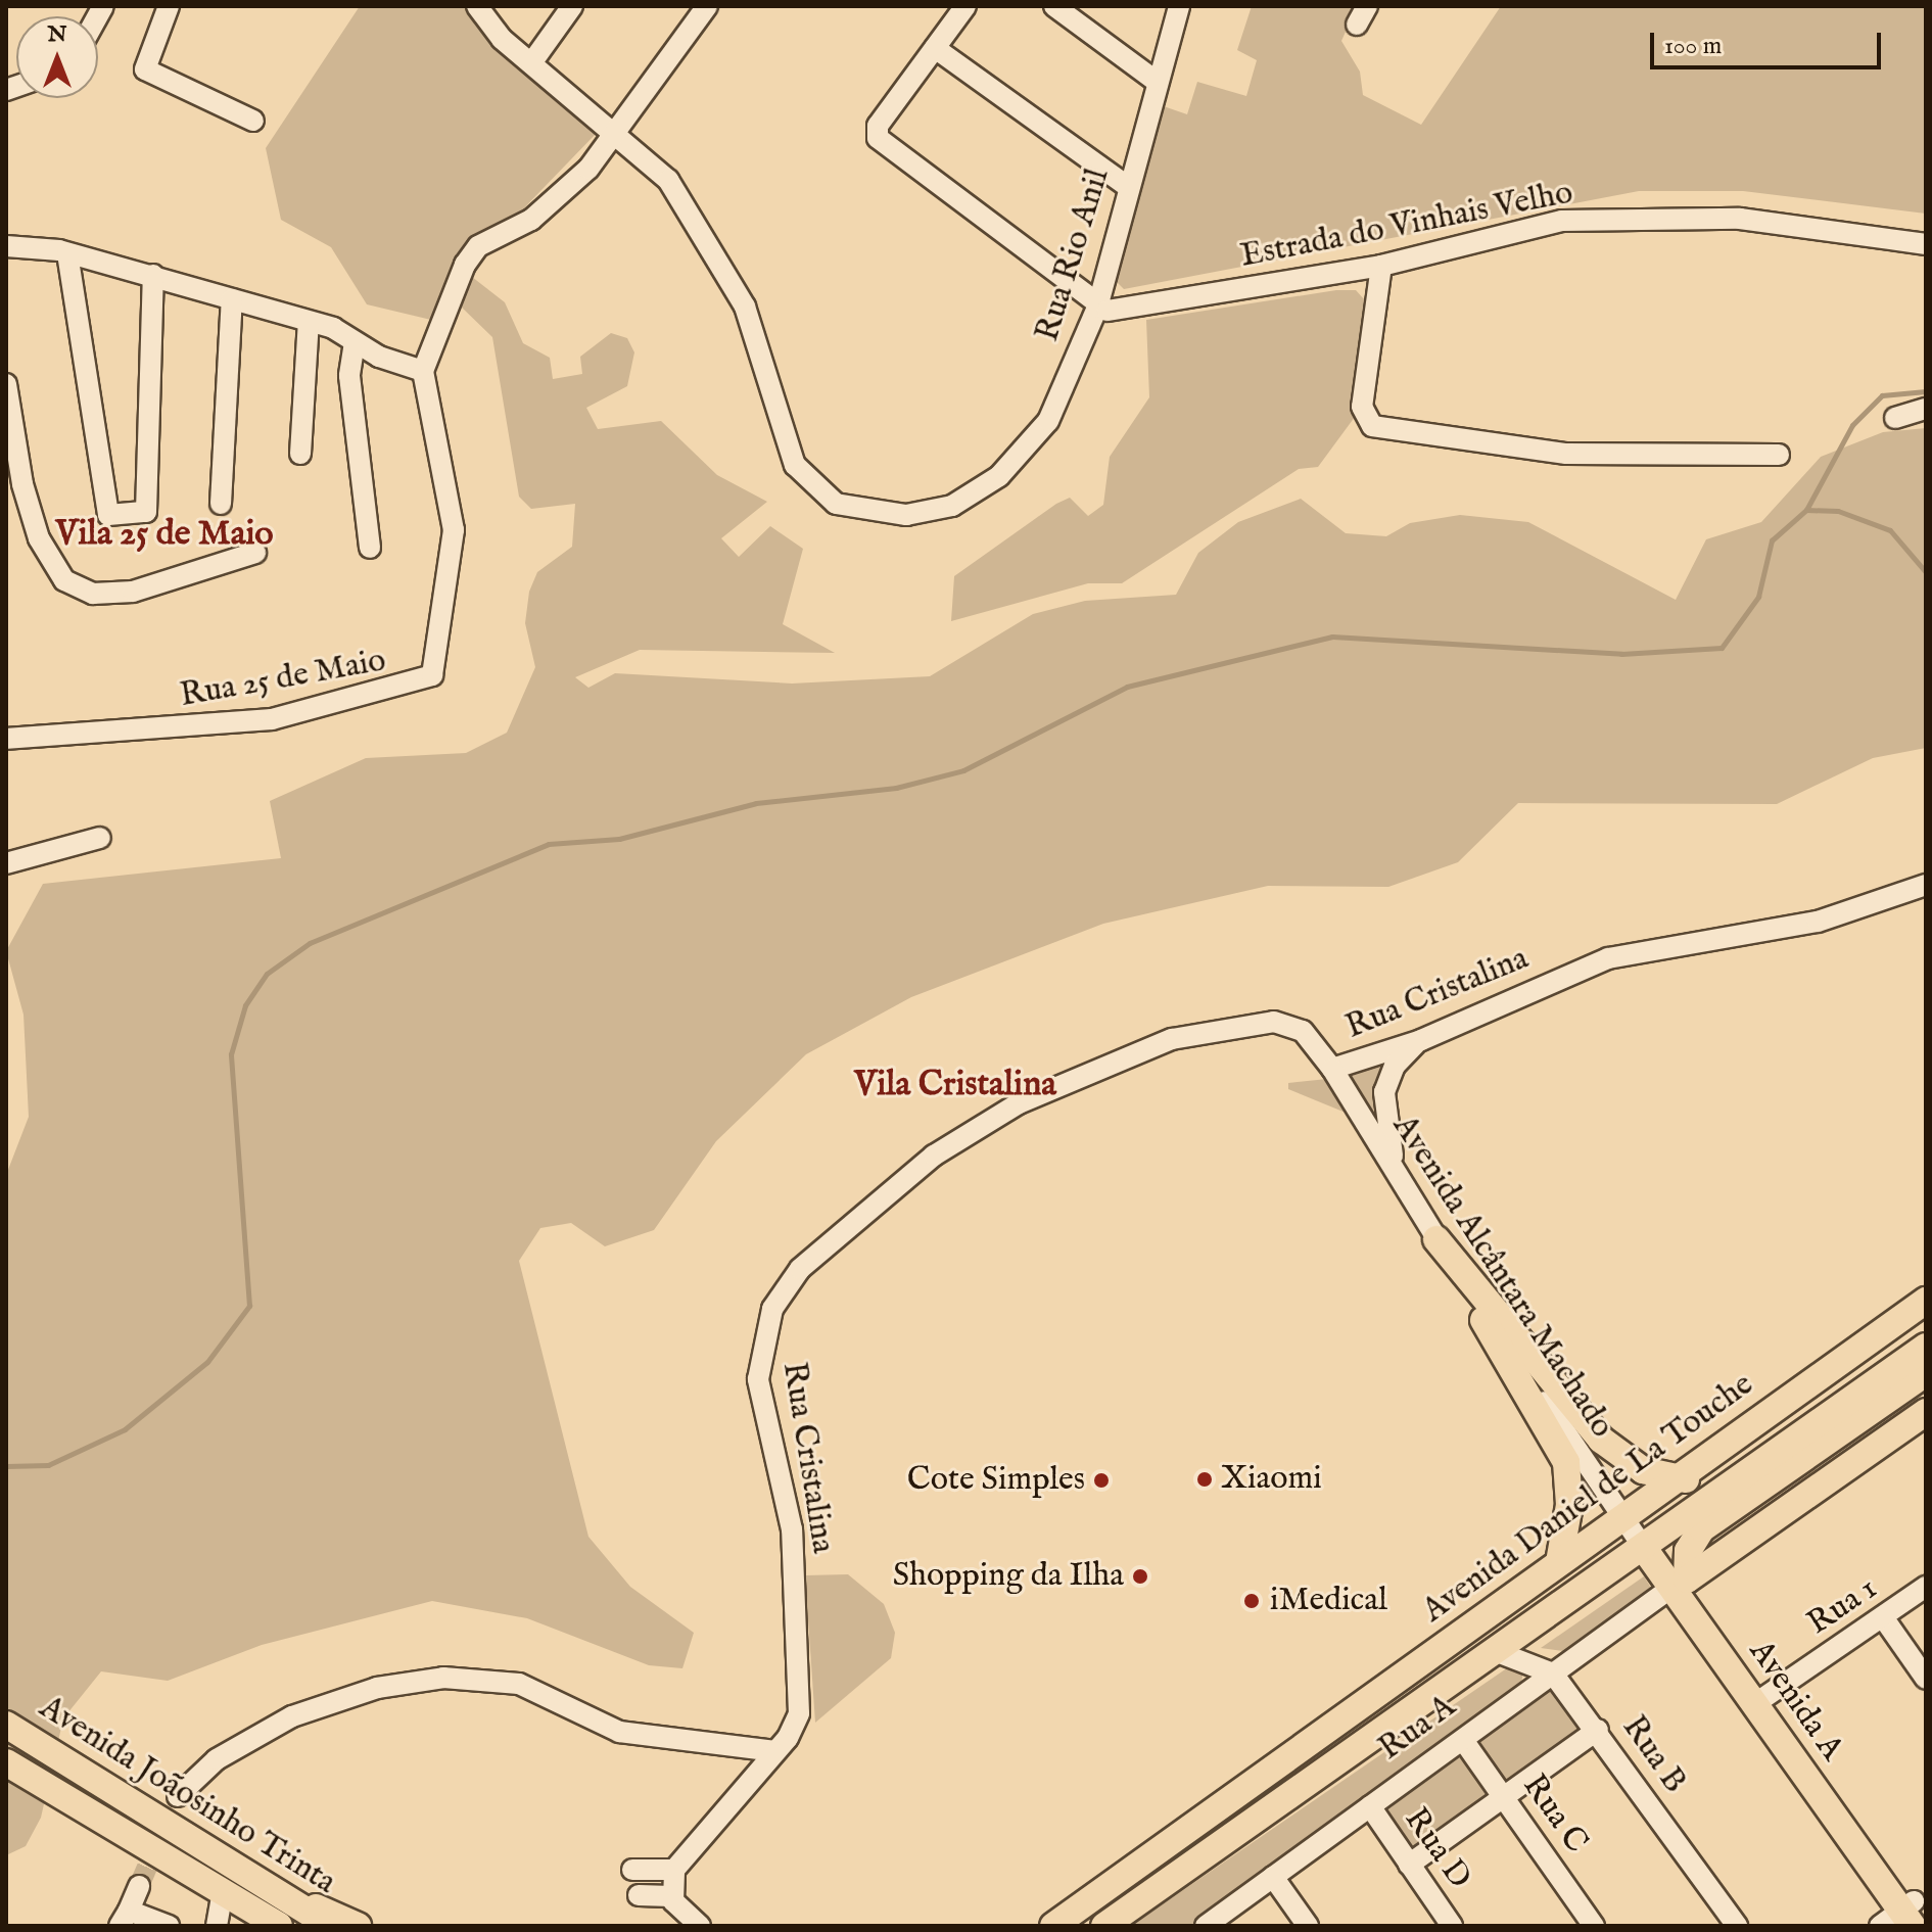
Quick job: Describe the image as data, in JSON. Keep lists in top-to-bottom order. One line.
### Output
{"streets":{"main road":["Avenida Daniel de La Touche","Avenida A","Rua A","Avenida Joãosinho Trinta"],"street":["Estrada do Vinhais Velho","Rua Rio Anil","Rua 25 de Maio","Rua Cristalina","Avenida Alcântara Machado","Rua 1","Rua B","Rua C","Rua D"]},"crossings":[["Estrada do Vinhais Velho","Rua Rio Anil"],["Rua Cristalina","Avenida Alcântara Machado"],["Avenida Alcântara Machado","Avenida Daniel de La Touche"],["Avenida Alcântara Machado","Avenida A"],["Avenida Daniel de La Touche","Avenida A"],["Rua 1","Avenida A"],["Avenida A","Rua A"],["Rua A","Rua B"],["Rua A","Rua C"],["Rua A","Rua D"]],"districts":["Vila 25 de Maio","Vila Cristalina"],"places":["Xiaomi","Cote Simples","Shopping da Ilha","iMedical"],"scale_bar":"100 m","north":"top"}
